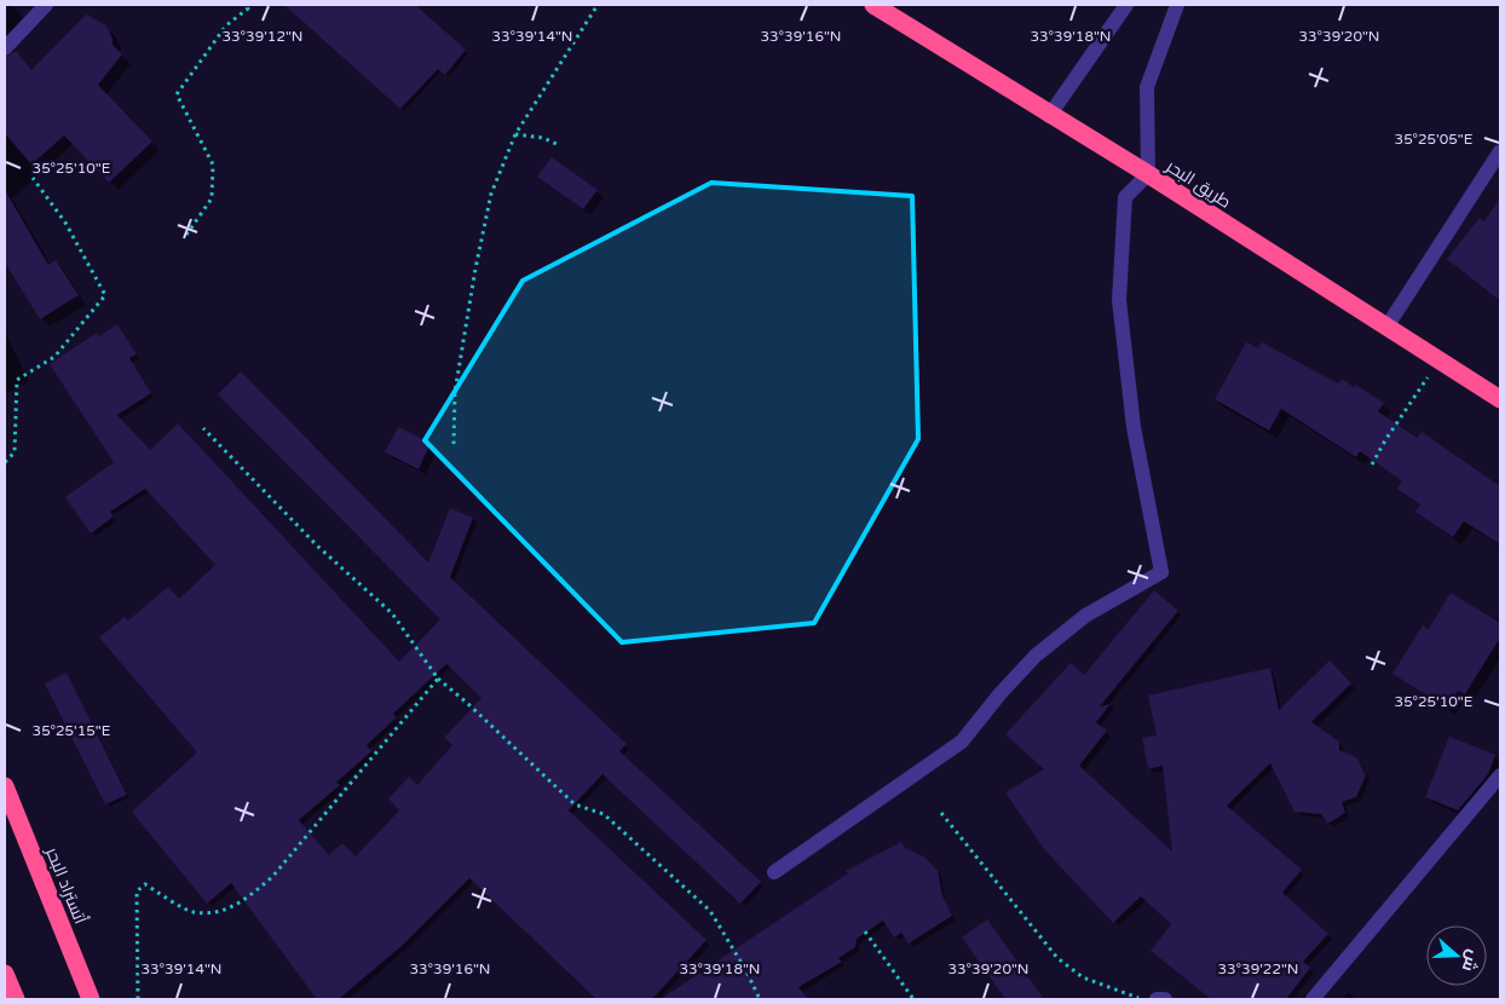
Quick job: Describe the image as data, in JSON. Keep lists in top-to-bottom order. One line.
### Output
{"streets":{"highway":["طريق البحر","أتستراد البحر"]},"north":"right","coordinates":["33°39'12\"N","33°39'14\"N","33°39'20\"N","33°39'16\"N","33°39'18\"N","35°25'05\"E","35°25'10\"E","35°25'15\"E","33°39'22\"N"]}
